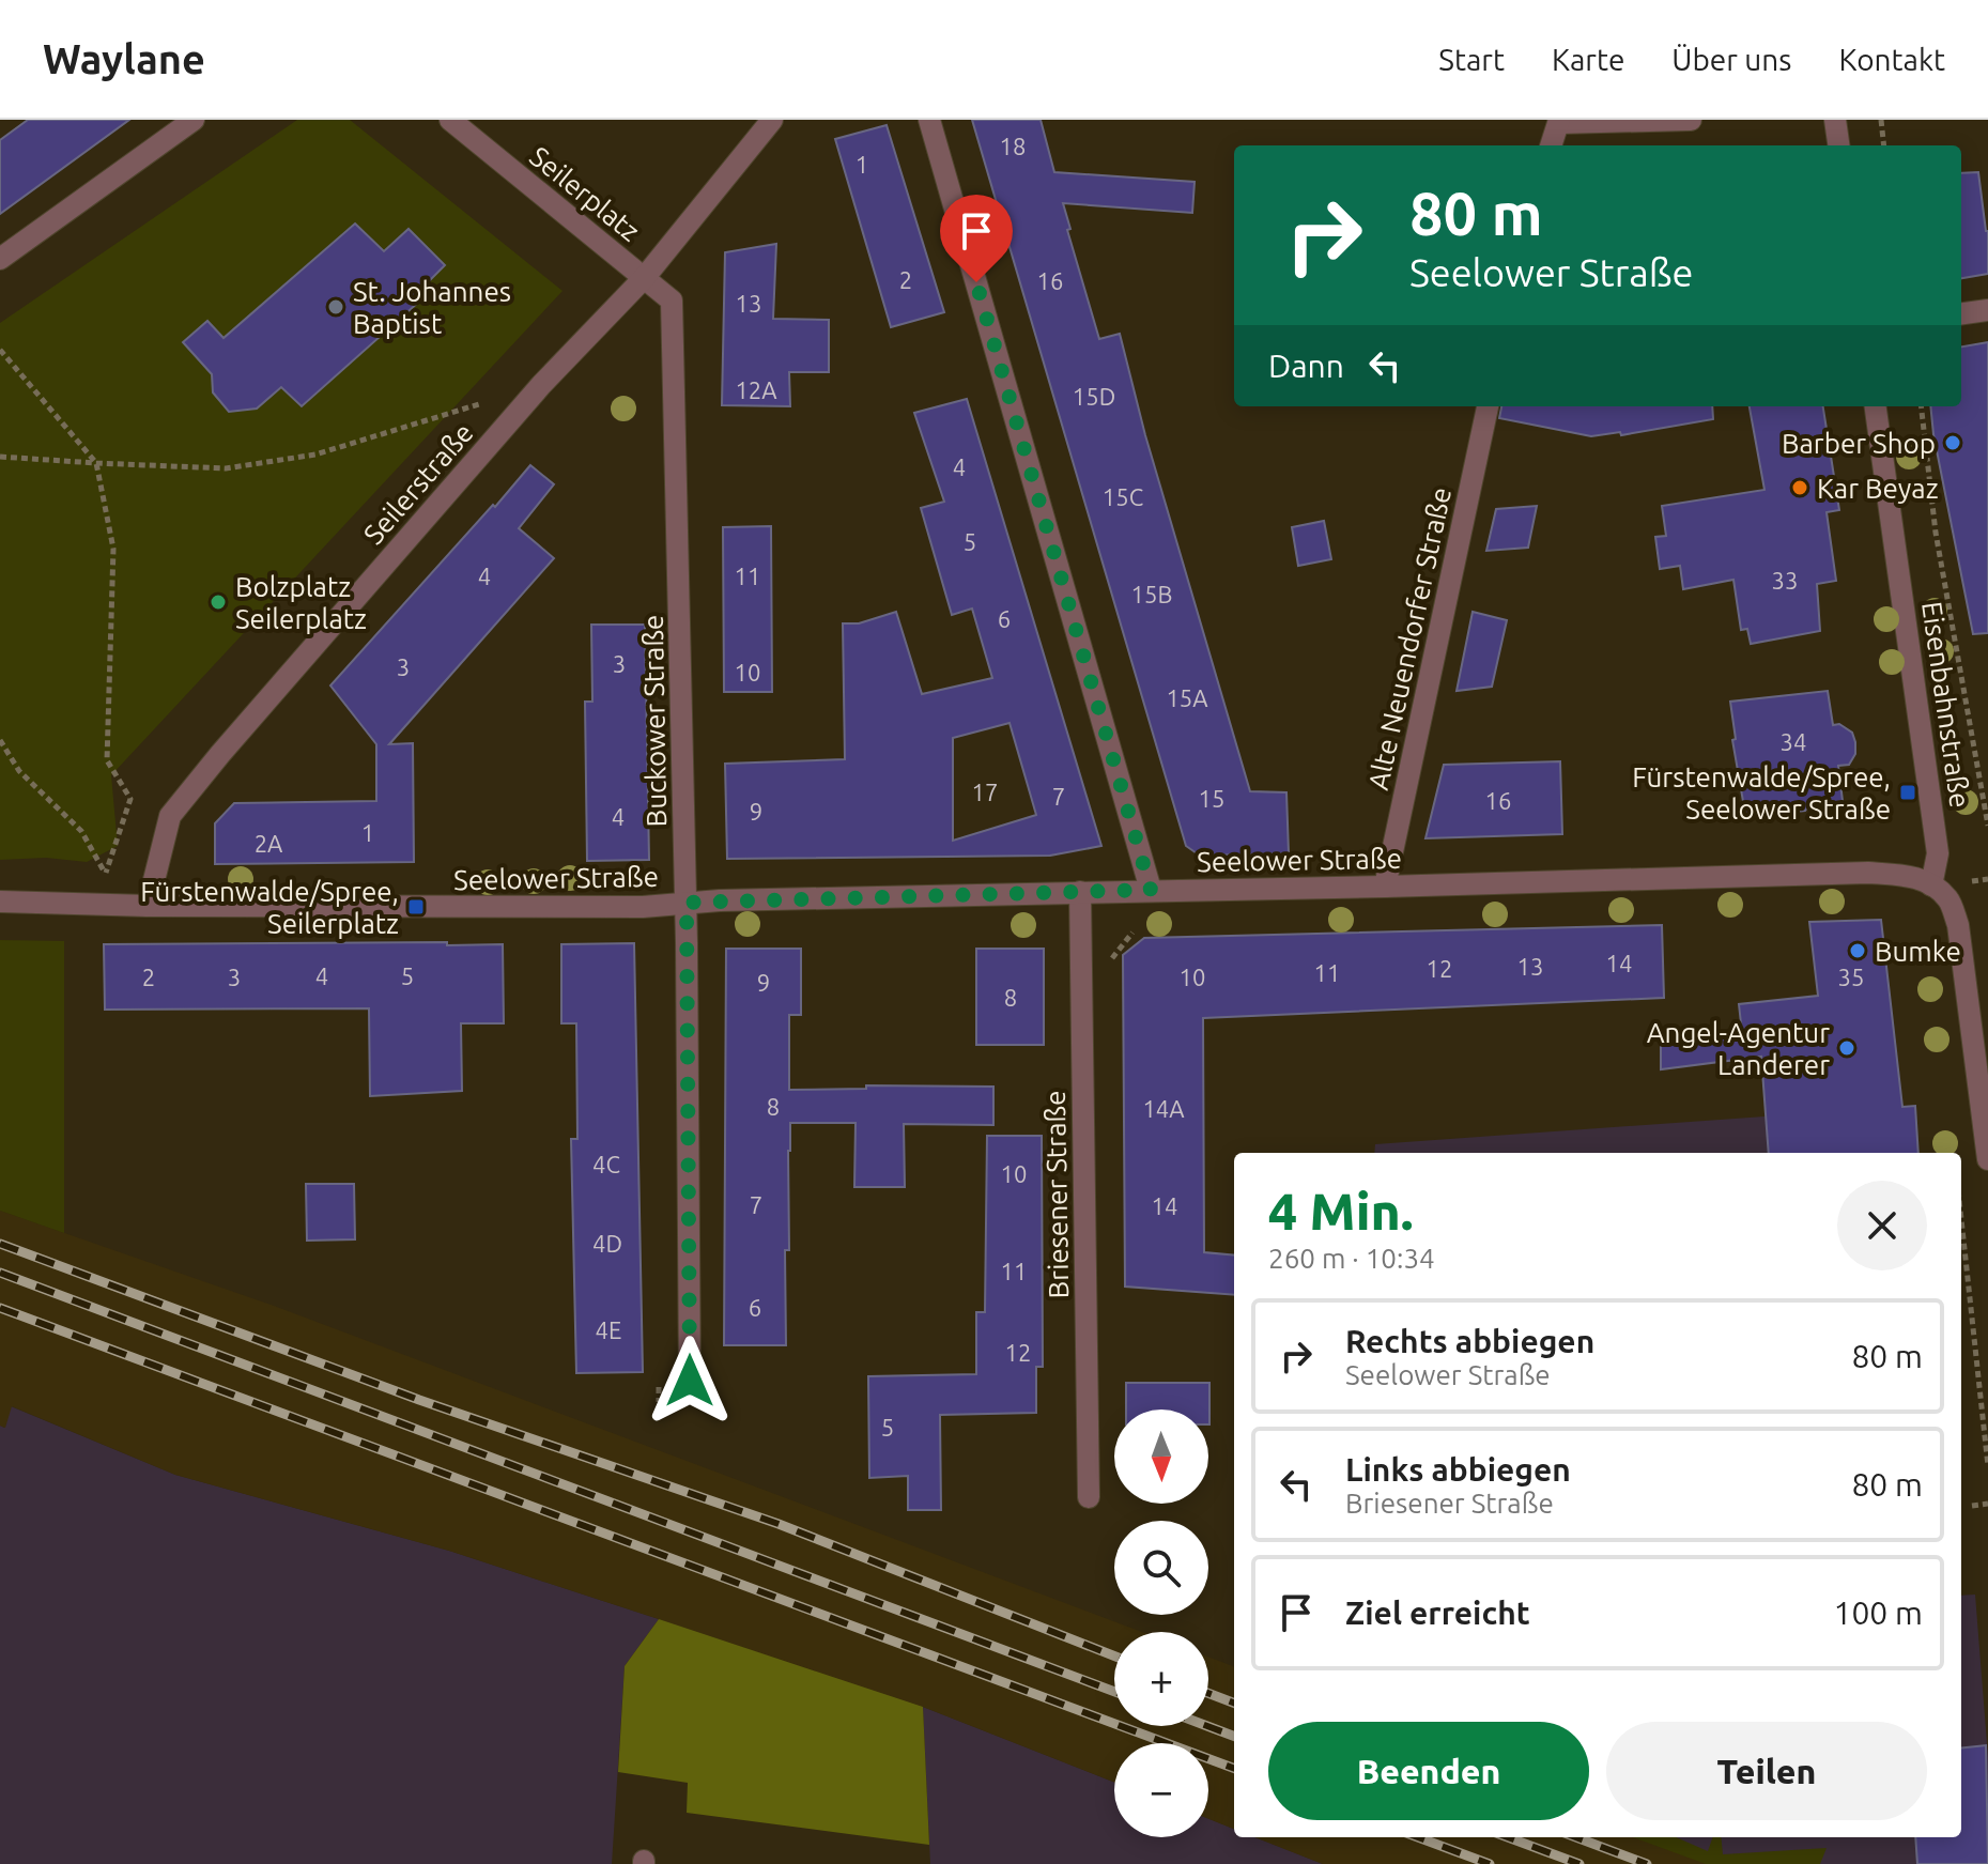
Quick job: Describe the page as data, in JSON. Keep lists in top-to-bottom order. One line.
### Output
{"streets":{"street":["Seilerplatz","Seilerstraße","Alte Neuendorfer Straße","Eisenbahnstraße","Buckower Straße","Seelower Straße","Briesener Straße"]},"crossings":[["Seilerplatz","Seilerstraße"],["Seilerplatz","Buckower Straße"],["Seilerstraße","Buckower Straße"],["Seilerstraße","Seelower Straße"],["Alte Neuendorfer Straße","Seelower Straße"],["Eisenbahnstraße","Seelower Straße"],["Buckower Straße","Seelower Straße"],["Seelower Straße","Briesener Straße"]],"places":{"other":["St. Johannes Baptist","Barber Shop","Kar Beyaz","Bolzplatz Seilerplatz","Bumke","Angel-Agentur Landerer"],"transit":["Fürstenwalde/Spree, Seelower Straße","Fürstenwalde/Spree, Seilerplatz"]},"house_numbers":["18","1","2","16","13","12A","15D","4","15C","5","4","11","33","15B","6","3","3","10","15A","34","17","7","15","16","9","4","1","2A","14","13","12","11","4","5","2","3","10","35","9","8","8","14A","4C","10","7","14","4D","11","6","4E","12","5"],"north":"bottom","page":{"header":"Waylane","nav":["Start","Karte","Über uns","Kontakt"],"turn":["80 m","Seelower Straße"],"then":"Dann","heading":["4 Min.","260 m · 10:34"],"list":[{"name":"Rechts abbiegen","note":"Seelower Straße","value":"80 m"},{"name":"Links abbiegen","note":"Briesener Straße","value":"80 m"},{"name":"Ziel erreicht","value":"100 m"}],"map_buttons":["+","−"],"buttons":["Beenden","Teilen"]}}
